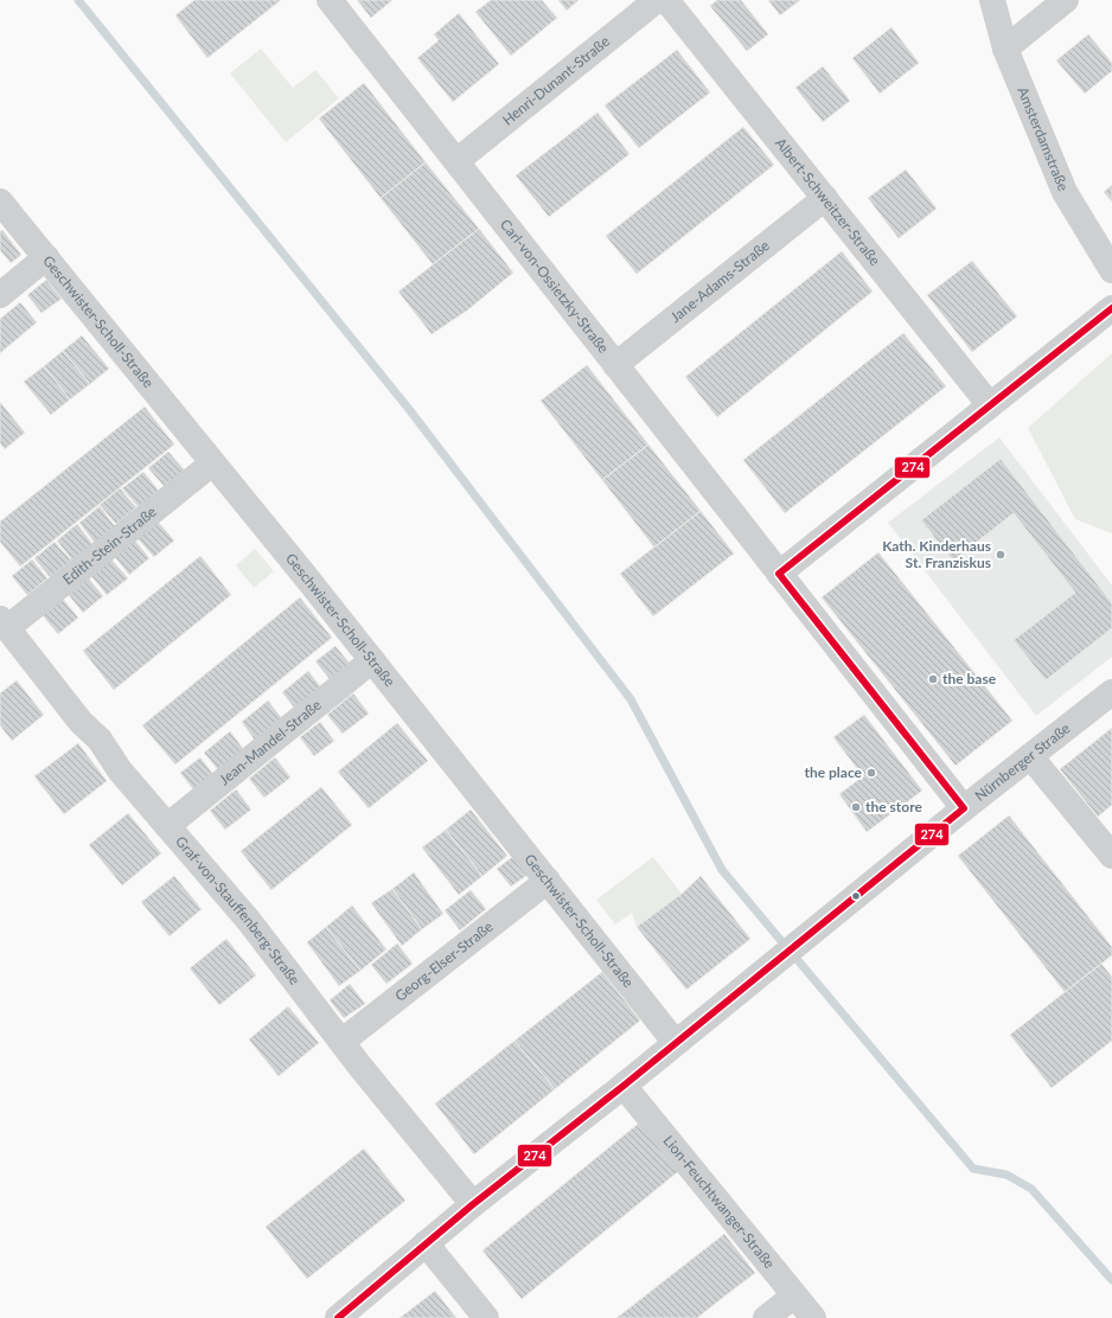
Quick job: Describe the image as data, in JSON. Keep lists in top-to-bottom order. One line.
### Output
{"streets":{"street":["Henri-Dunant-Straße","Amsterdamstraße","Albert-Schweitzer-Straße","Jane-Adams-Straße","Carl-von-Ossietzky-Straße","Geschwister-Scholl-Straße","Edith-Stein-Straße","Jean-Mandel-Straße","Nürnberger Straße","Graf-von-Stauffenberg-Straße","Georg-Elser-Straße","Lion-Feuchtwanger-Straße"]},"crossings":[["Henri-Dunant-Straße","Carl-von-Ossietzky-Straße"],["Albert-Schweitzer-Straße","Jane-Adams-Straße"],["Jane-Adams-Straße","Carl-von-Ossietzky-Straße"],["Carl-von-Ossietzky-Straße","Nürnberger Straße"],["Geschwister-Scholl-Straße","Edith-Stein-Straße"],["Geschwister-Scholl-Straße","Jean-Mandel-Straße"],["Geschwister-Scholl-Straße","Nürnberger Straße"],["Geschwister-Scholl-Straße","Georg-Elser-Straße"],["Edith-Stein-Straße","Graf-von-Stauffenberg-Straße"],["Jean-Mandel-Straße","Graf-von-Stauffenberg-Straße"],["Nürnberger Straße","Graf-von-Stauffenberg-Straße"],["Nürnberger Straße","Lion-Feuchtwanger-Straße"],["Graf-von-Stauffenberg-Straße","Georg-Elser-Straße"]],"places":["Kath. Kinderhaus St. Franziskus","the base","the place","the store"],"lines":["transit line 274"]}
